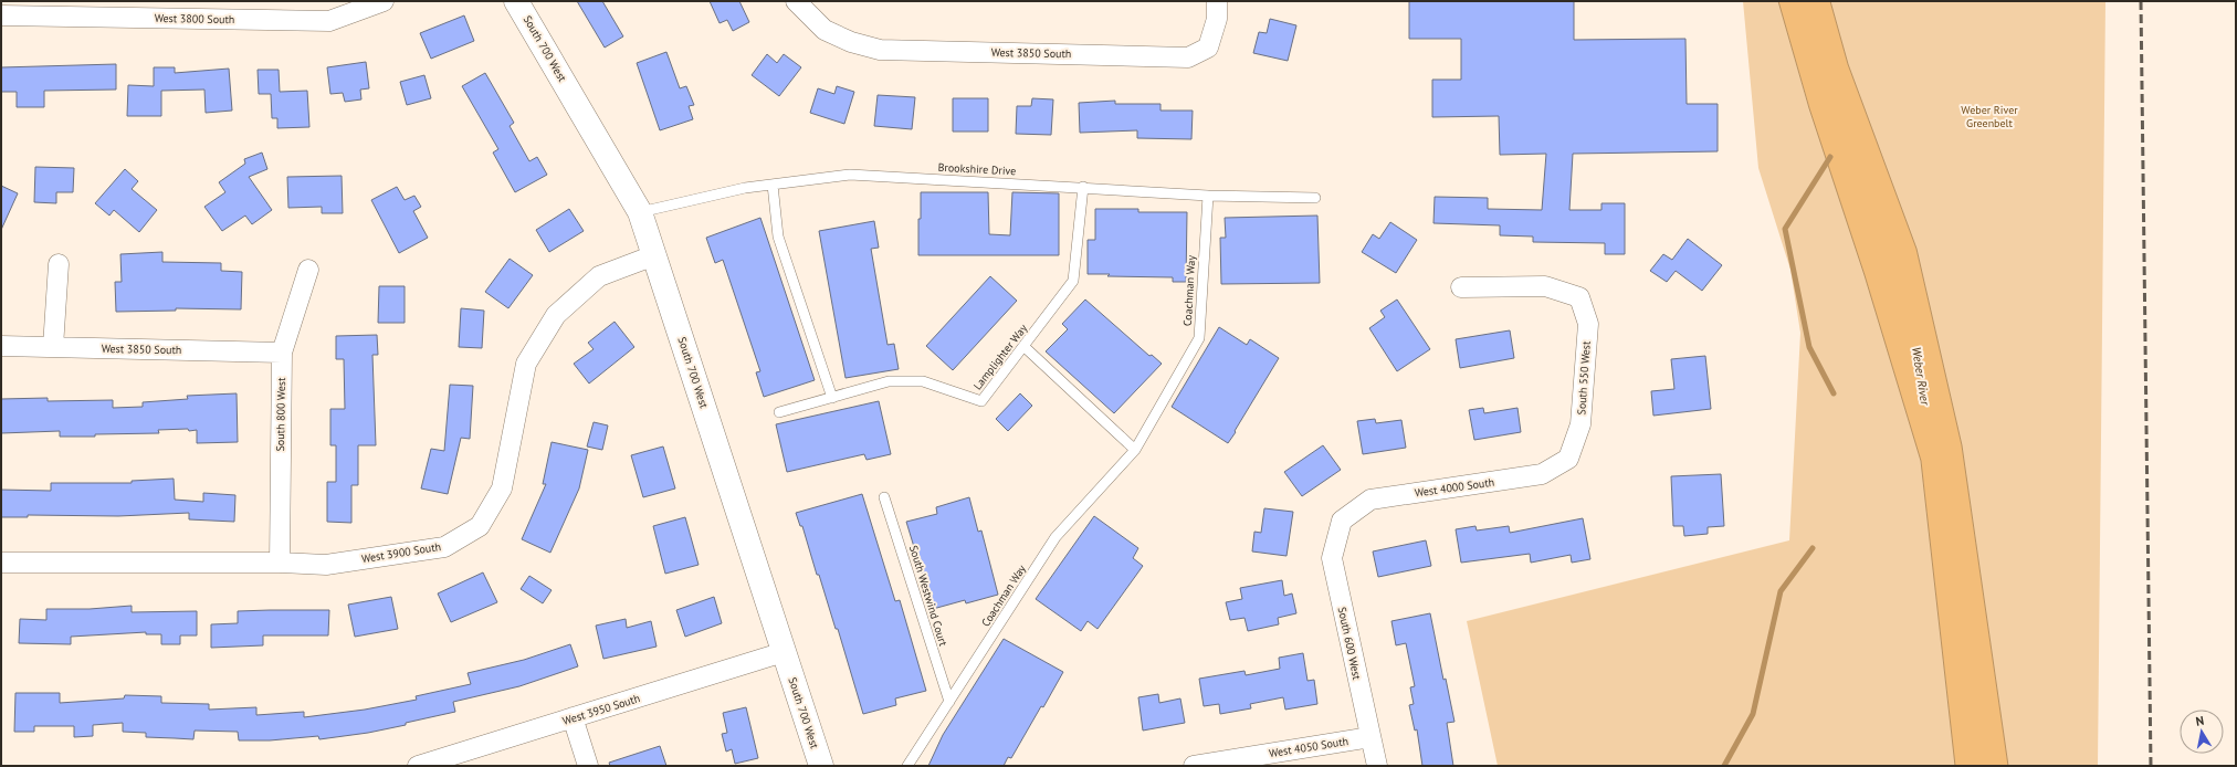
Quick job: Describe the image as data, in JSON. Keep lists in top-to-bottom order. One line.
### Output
{"streets":{"street":["West 3800 South","South 700 West","West 3850 South","South 550 West","South 800 West","West 4000 South","West 3900 South","South 600 West","West 3950 South","West 4050 South"],"lane":["Brookshire Drive","Coachman Way","Lamplighter Way","South Westwind Court"]},"crossings":[["South 700 West","Brookshire Drive"],["South 700 West","West 3900 South"],["South 700 West","West 3950 South"],["West 3850 South","South 800 West"],["Brookshire Drive","Coachman Way"],["Brookshire Drive","Lamplighter Way"],["Coachman Way","South Westwind Court"],["South 550 West","West 4000 South"],["South 800 West","West 3900 South"],["West 4000 South","South 600 West"],["South 600 West","West 4050 South"]],"water":["Weber River"],"parks":["Weber River Greenbelt"],"north":"top"}
